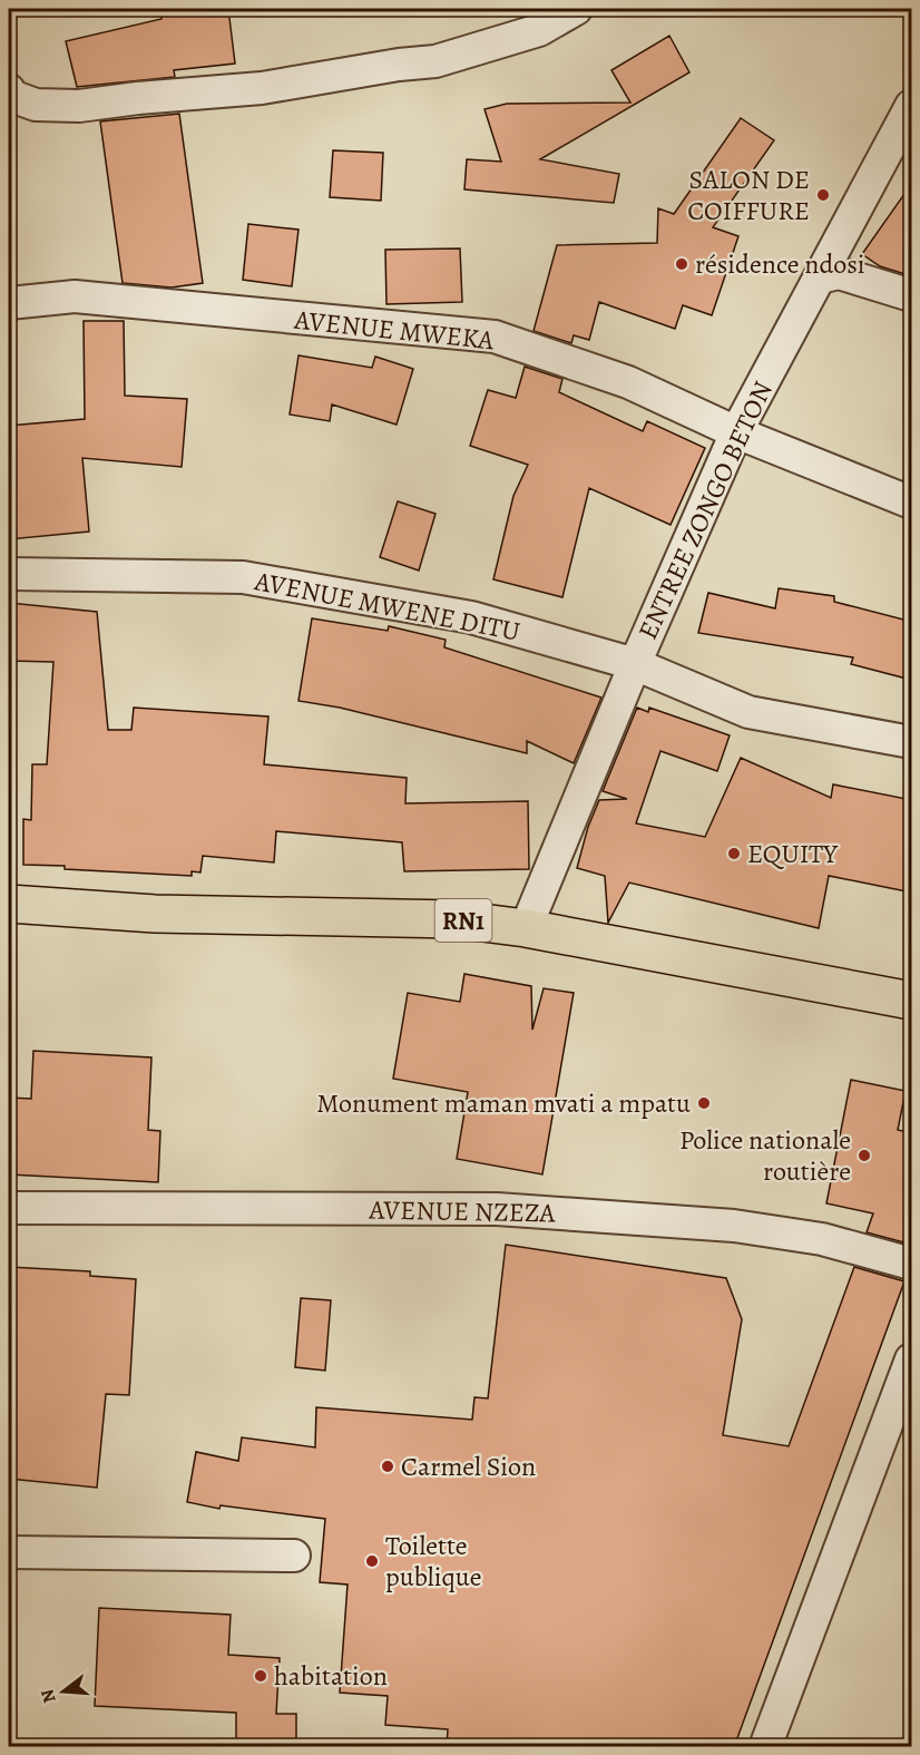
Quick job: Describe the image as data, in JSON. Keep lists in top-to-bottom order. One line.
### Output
{"streets":{"highway":["RN1"],"street":["AVENUE MWEKA","ENTREE ZONGO BETON","AVENUE MWENE DITU","AVENUE NZEZA"]},"crossings":[["AVENUE MWEKA","ENTREE ZONGO BETON"],["ENTREE ZONGO BETON","AVENUE MWENE DITU"],["ENTREE ZONGO BETON","RN1"]],"places":["SALON DE COIFFURE","résidence ndosi","EQUITY","Monument maman mvati a mpatu","Police nationale routière","Carmel Sion","Toilette publique","habitation"],"north":"left"}
